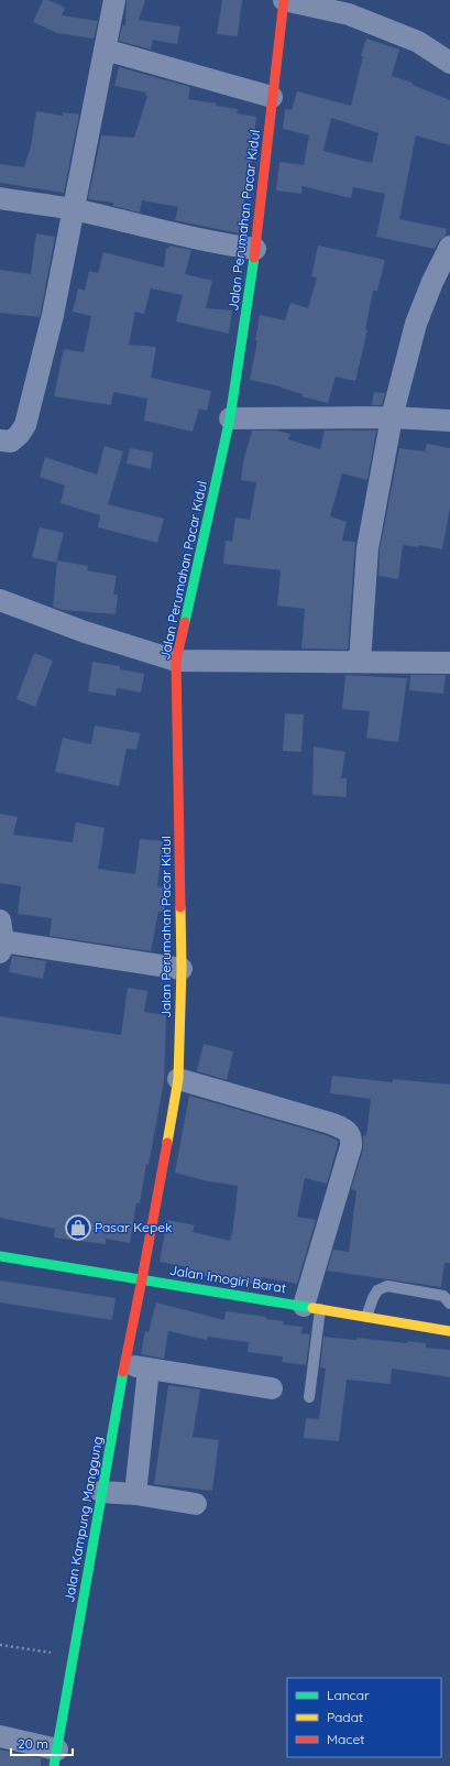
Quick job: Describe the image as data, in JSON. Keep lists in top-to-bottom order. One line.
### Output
{"streets":{"street":["Jalan Perumahan Pacar Kidul","Jalan Imogiri Barat","Jalan Kampung Manggung"]},"crossings":[["Jalan Perumahan Pacar Kidul","Jalan Imogiri Barat"],["Jalan Perumahan Pacar Kidul","Jalan Kampung Manggung"],["Jalan Imogiri Barat","Jalan Kampung Manggung"]],"places":{"shop":["Pasar Kepek"]},"legend":["Lancar","Padat","Macet"],"scale_bar":"20 m"}
